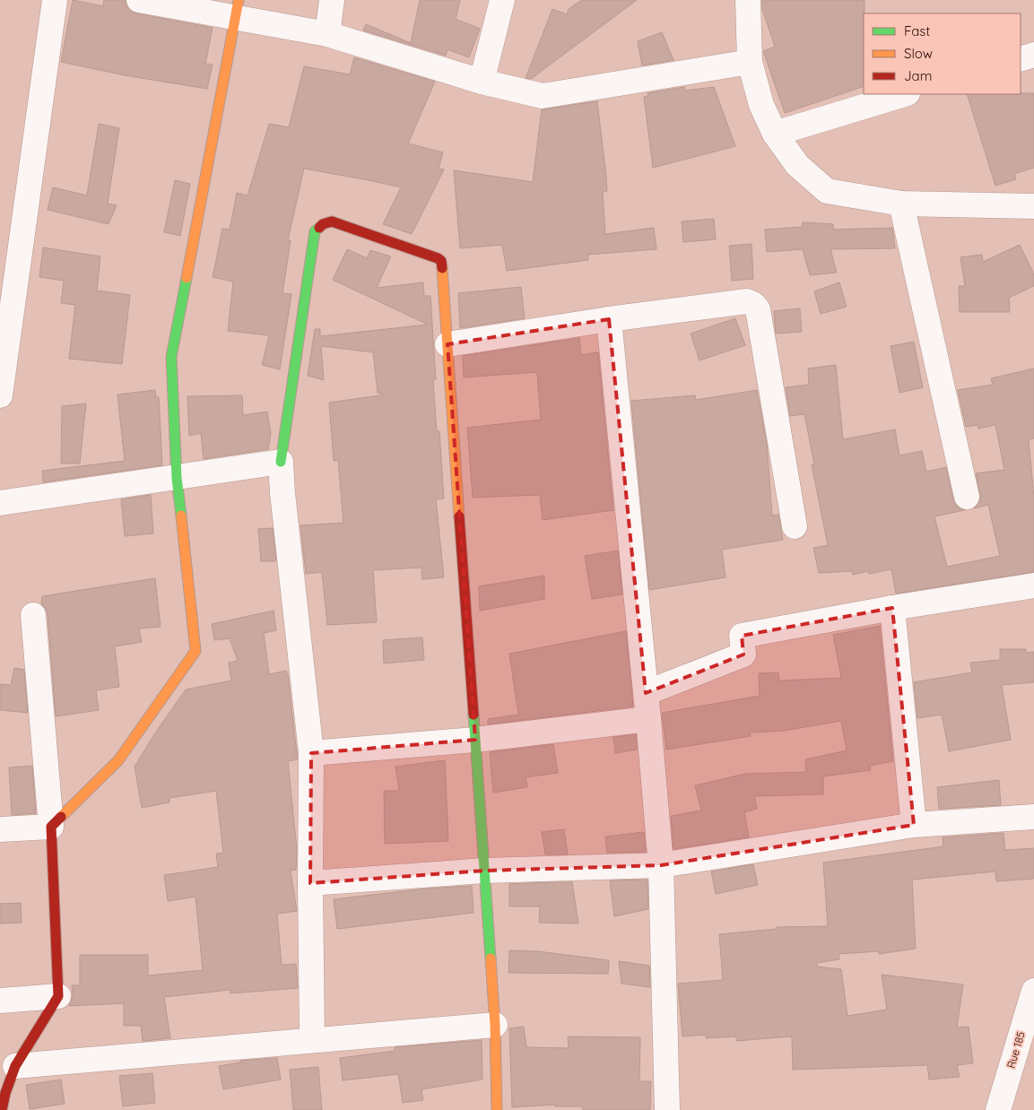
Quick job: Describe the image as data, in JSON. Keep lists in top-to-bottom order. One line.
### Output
{"streets":{"street":["Rue 185"]},"legend":["Fast","Slow","Jam"]}
